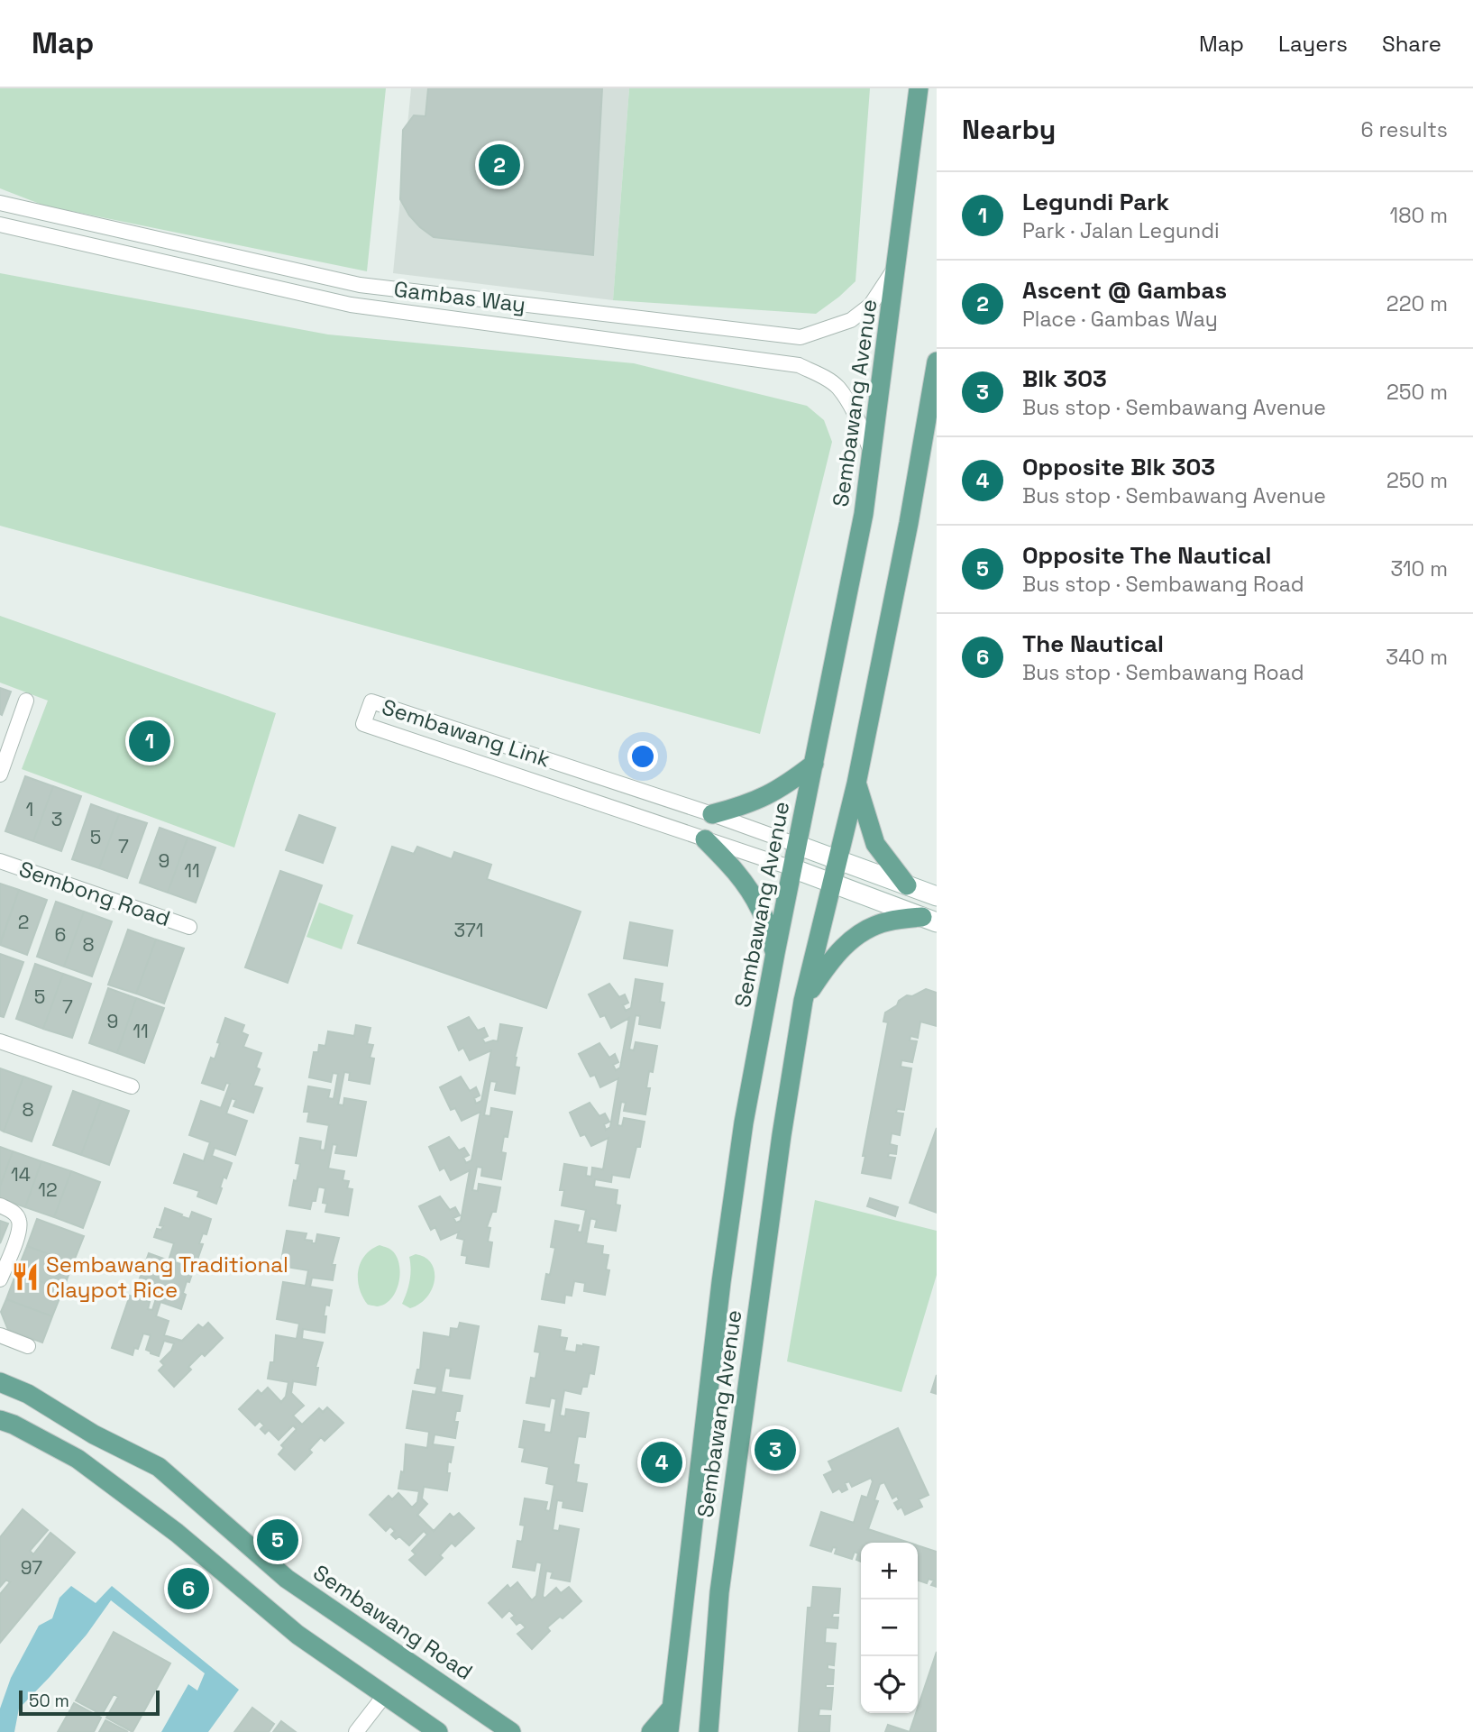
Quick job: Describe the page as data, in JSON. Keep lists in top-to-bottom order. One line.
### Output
{"streets":{"main road":["Sembawang Avenue","Sembawang Road"],"street":["Gambas Way","Sembawang Link","Sembong Road"]},"crossings":[["Gambas Way","Sembawang Avenue"],["Sembawang Avenue","Sembawang Link"]],"places":{"restaurant":["Sembawang Traditional Claypot Rice"]},"house_numbers":["1","3","5","7","9","11","2","371","6","8","5","7","9","11","8","14","12","97"],"scale_bar":"50 m","page":{"header":"Map","nav":["Map","Layers","Share"],"heading":["Nearby","6 results"],"pins":["2","1","3","4","5","6"],"list":[{"mark":"1","name":"Legundi Park","note":"Park · Jalan Legundi","value":"180 m"},{"mark":"2","name":"Ascent @ Gambas","note":"Place · Gambas Way","value":"220 m"},{"mark":"3","name":"Blk 303","note":"Bus stop · Sembawang Avenue","value":"250 m"},{"mark":"4","name":"Opposite Blk 303","note":"Bus stop · Sembawang Avenue","value":"250 m"},{"mark":"5","name":"Opposite The Nautical","note":"Bus stop · Sembawang Road","value":"310 m"},{"mark":"6","name":"The Nautical","note":"Bus stop · Sembawang Road","value":"340 m"}],"map_buttons":["+","−"],"scale":"50 m"}}
